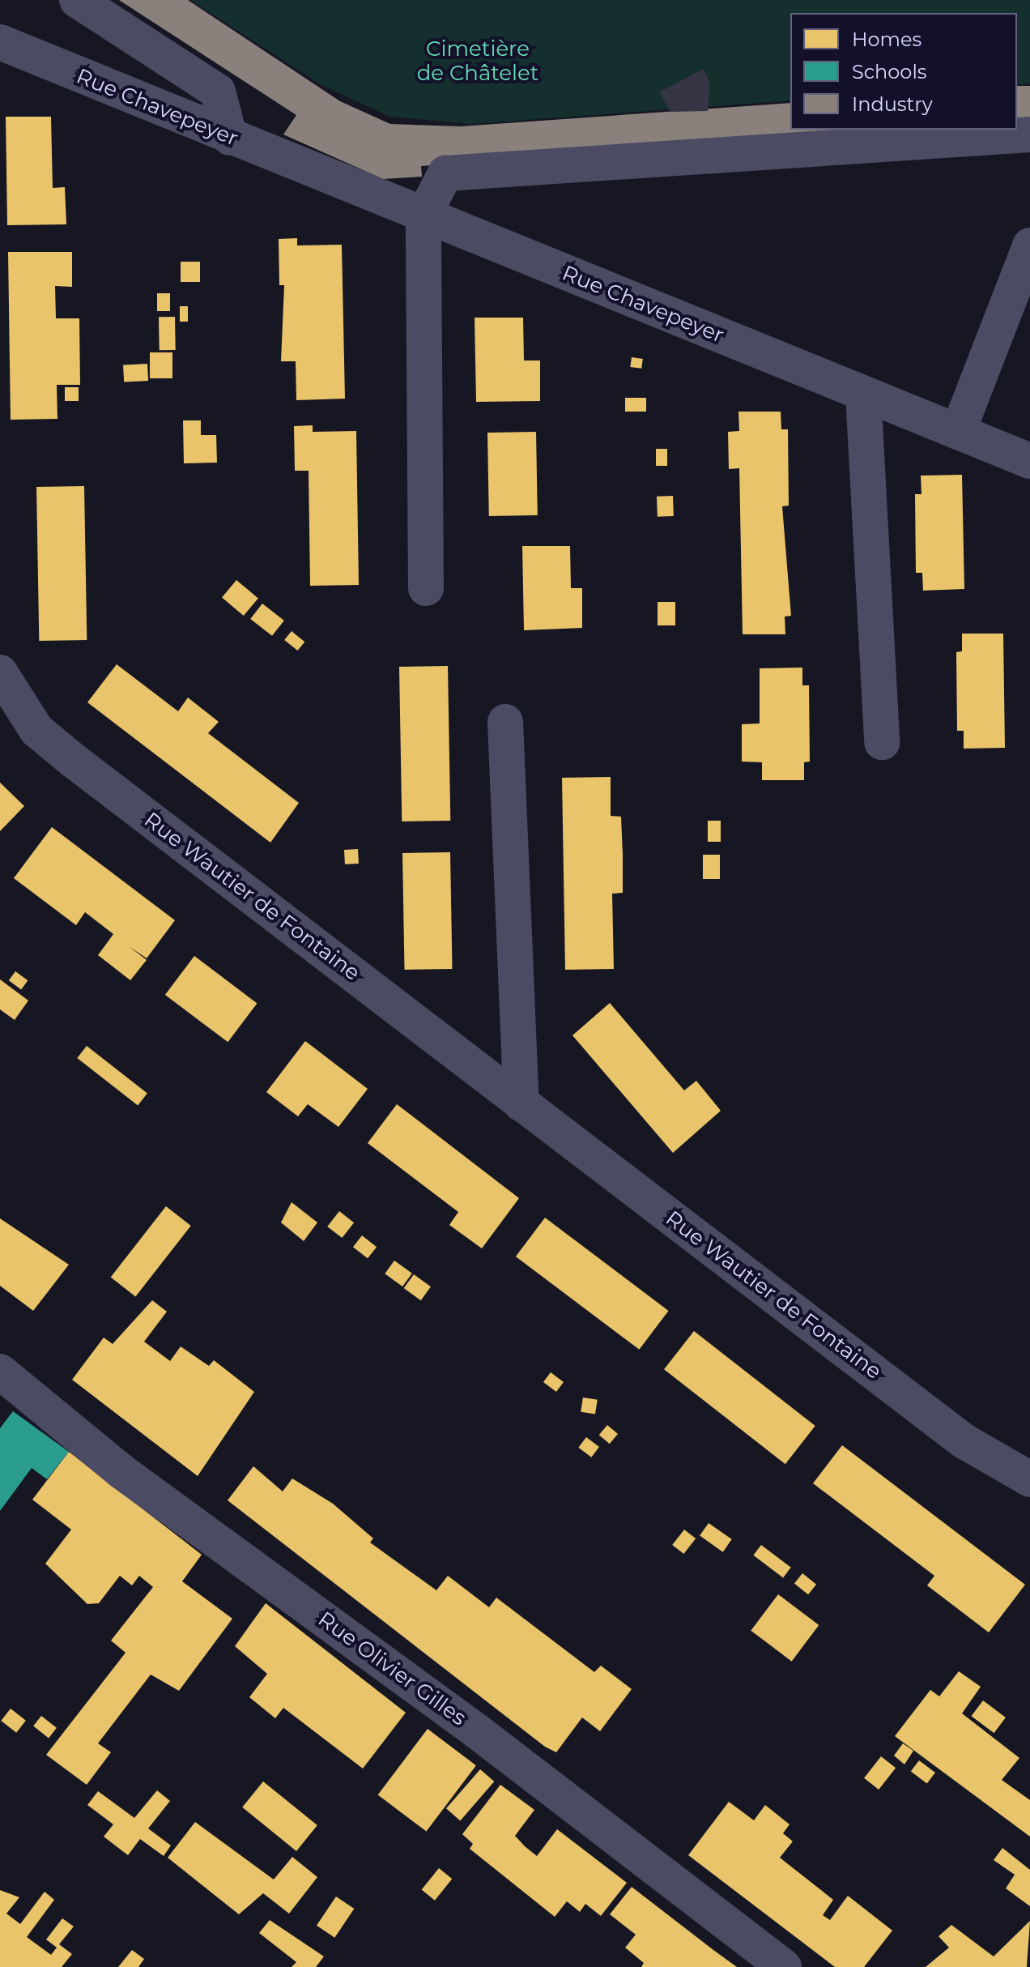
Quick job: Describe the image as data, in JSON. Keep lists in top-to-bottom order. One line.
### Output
{"streets":{"street":["Rue Chavepeyer","Rue Wautier de Fontaine","Rue Olivier Gilles"]},"parks":["Cimetière de Châtelet"],"legend":["Homes","Schools","Industry"]}
